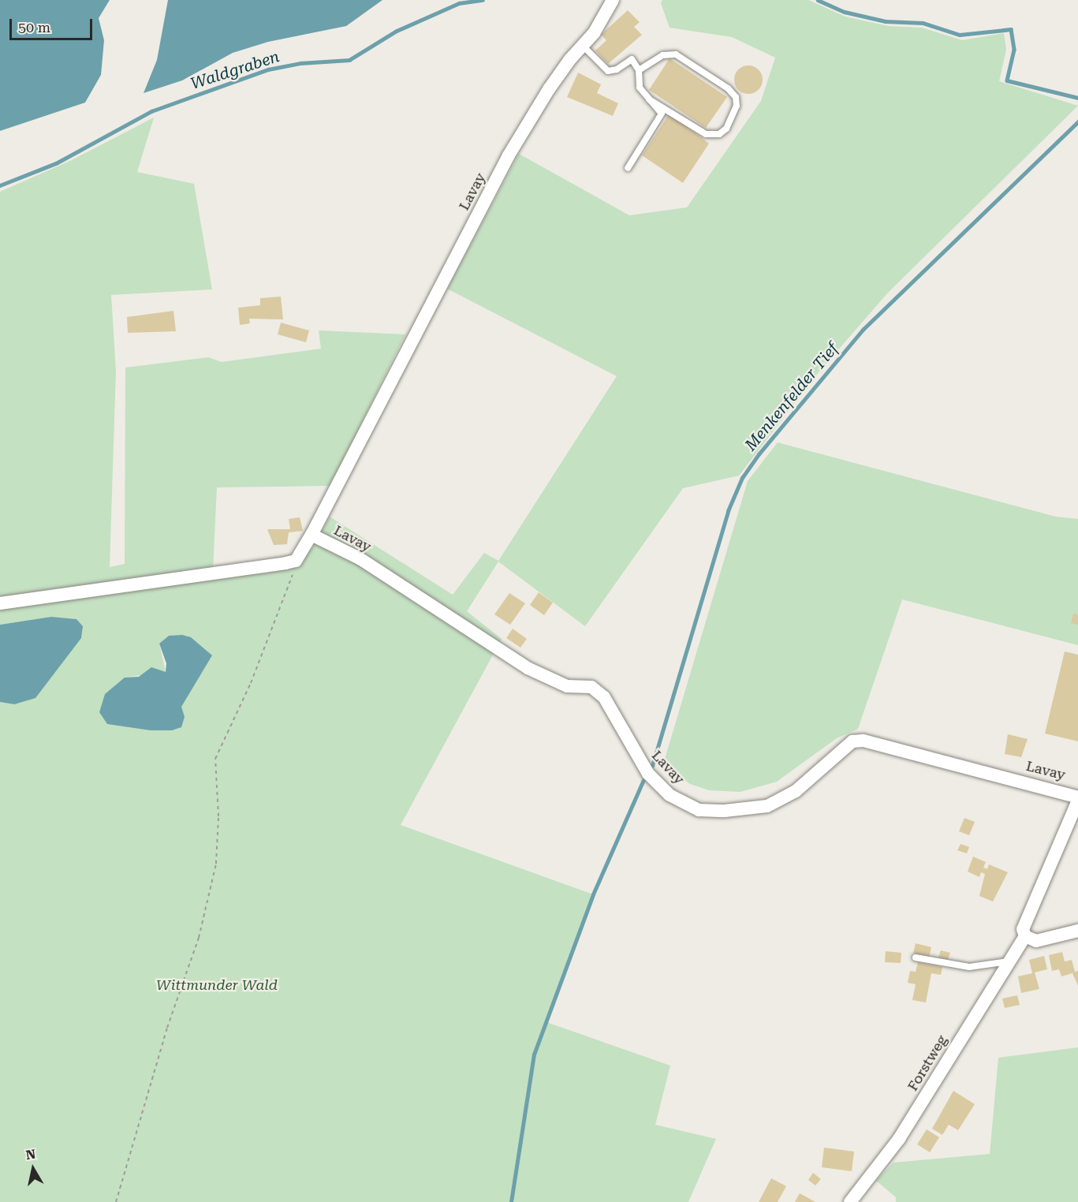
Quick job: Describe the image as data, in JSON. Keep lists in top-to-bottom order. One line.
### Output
{"streets":{"street":["Lavay","Forstweg"]},"crossings":[["Lavay","Forstweg"]],"water":["Waldgraben","Menkenfelder Tief"],"parks":["Wittmunder Wald"],"scale_bar":"50 m","north":"top"}
